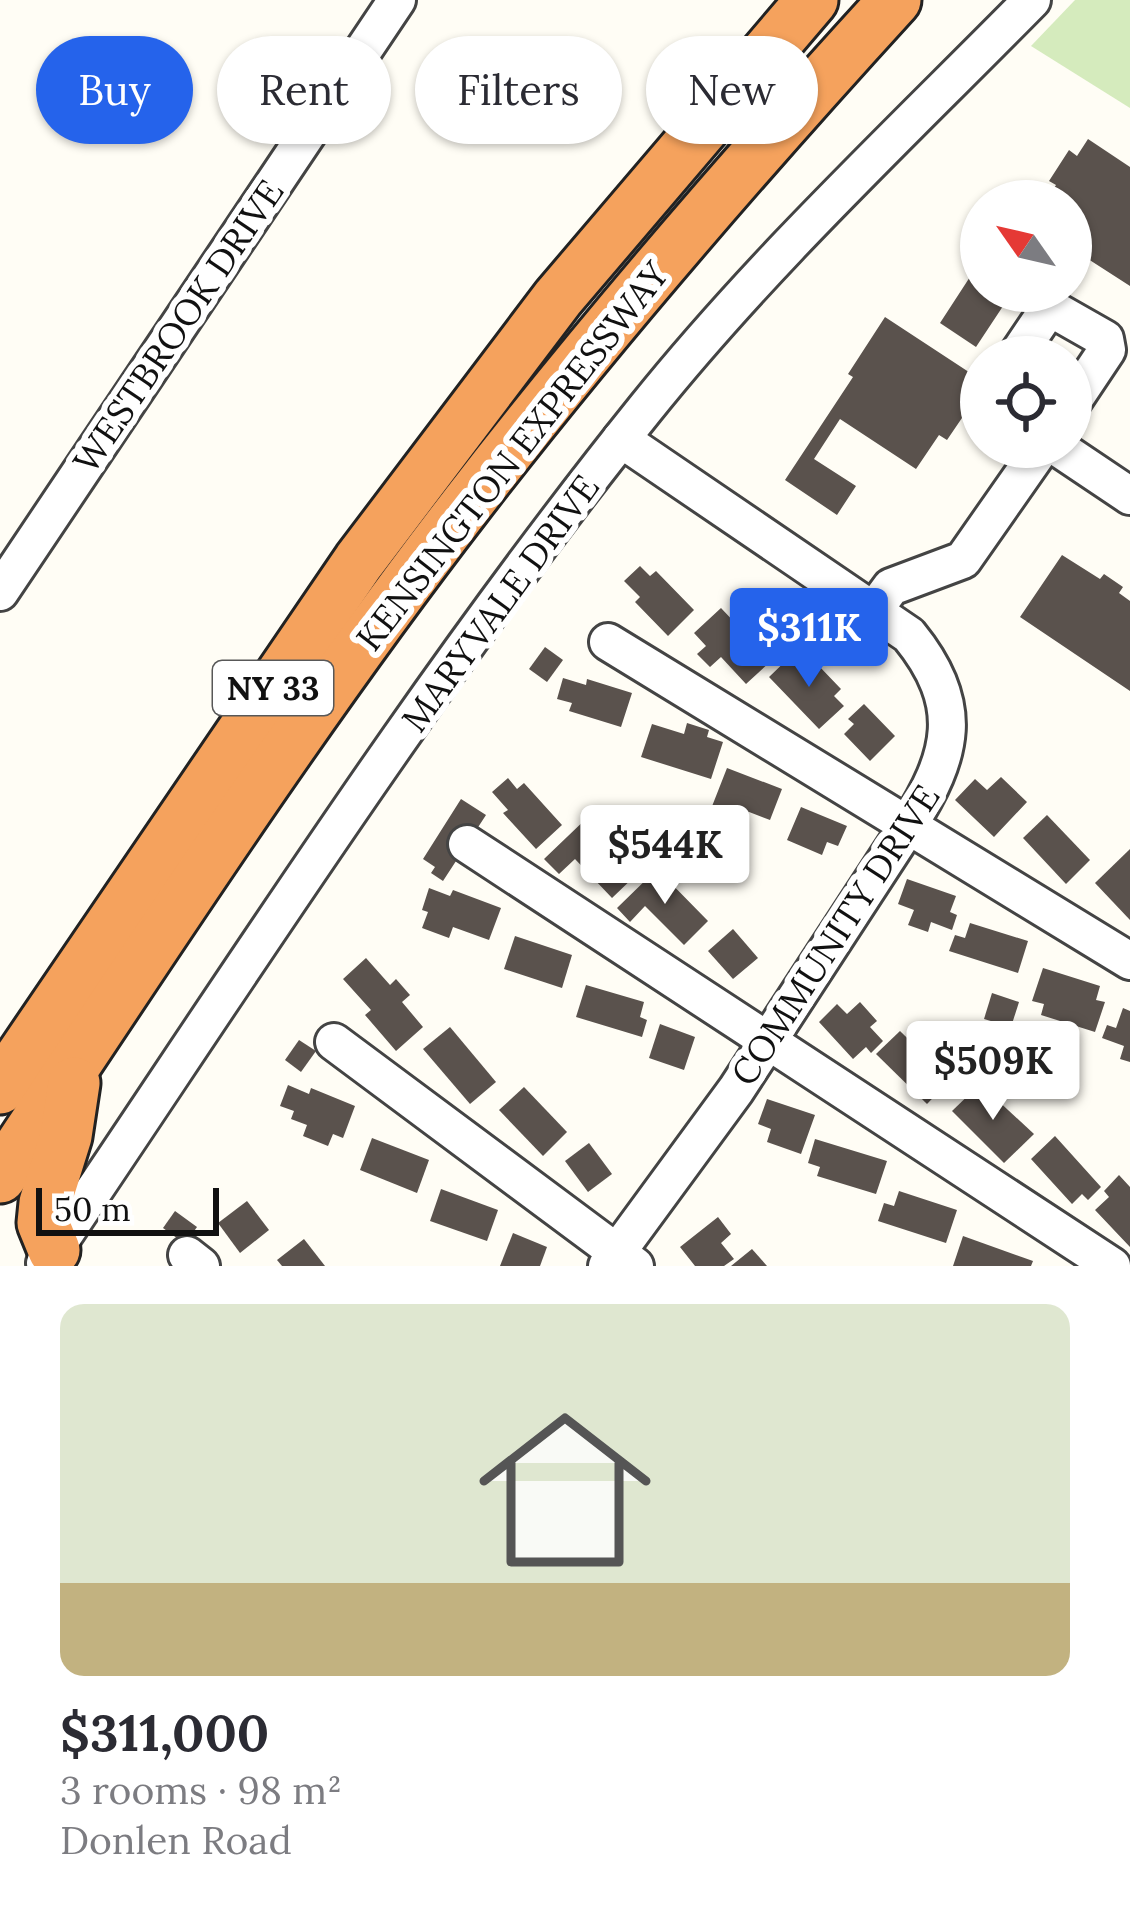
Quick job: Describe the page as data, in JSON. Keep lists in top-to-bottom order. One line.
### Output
{"streets":{"highway":["KENSINGTON EXPRESSWAY","NY 33"],"street":["WESTBROOK DRIVE","MARYVALE DRIVE","COMMUNITY DRIVE"]},"crossings":[["MARYVALE DRIVE","COMMUNITY DRIVE"]],"scale_bar":"50 m","north":"top left","page":{"chip":["Buy","Rent","Filters","New"],"price":["$311K","$544K","$509K"],"scale":"50 m","list":[{"name":"$311,000","note":"3 rooms · 98 m² · Donlen Road"}]}}
